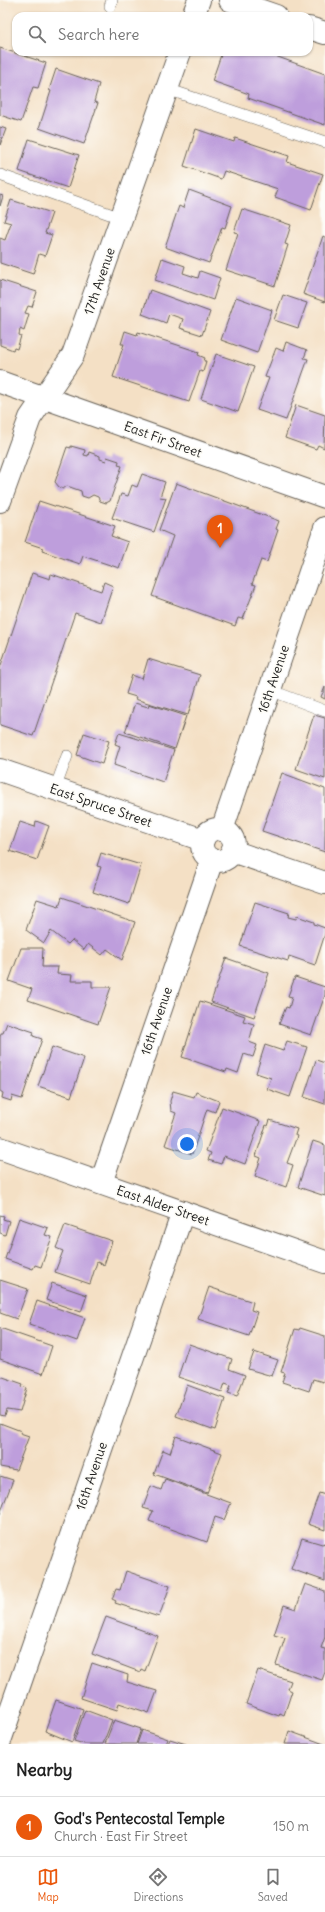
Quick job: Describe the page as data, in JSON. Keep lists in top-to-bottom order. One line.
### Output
{"streets":{"street":["17th Avenue","East Fir Street","16th Avenue","East Spruce Street","East Alder Street"]},"crossings":[["17th Avenue","East Fir Street"],["16th Avenue","East Spruce Street"],["16th Avenue","East Alder Street"]],"page":{"search":"Search here","pins":"1","heading":"Nearby","list":[{"mark":"1","name":"God's Pentecostal Temple","note":"Church · East Fir Street","value":"150 m"}],"nav":["Map","Directions","Saved"]}}
